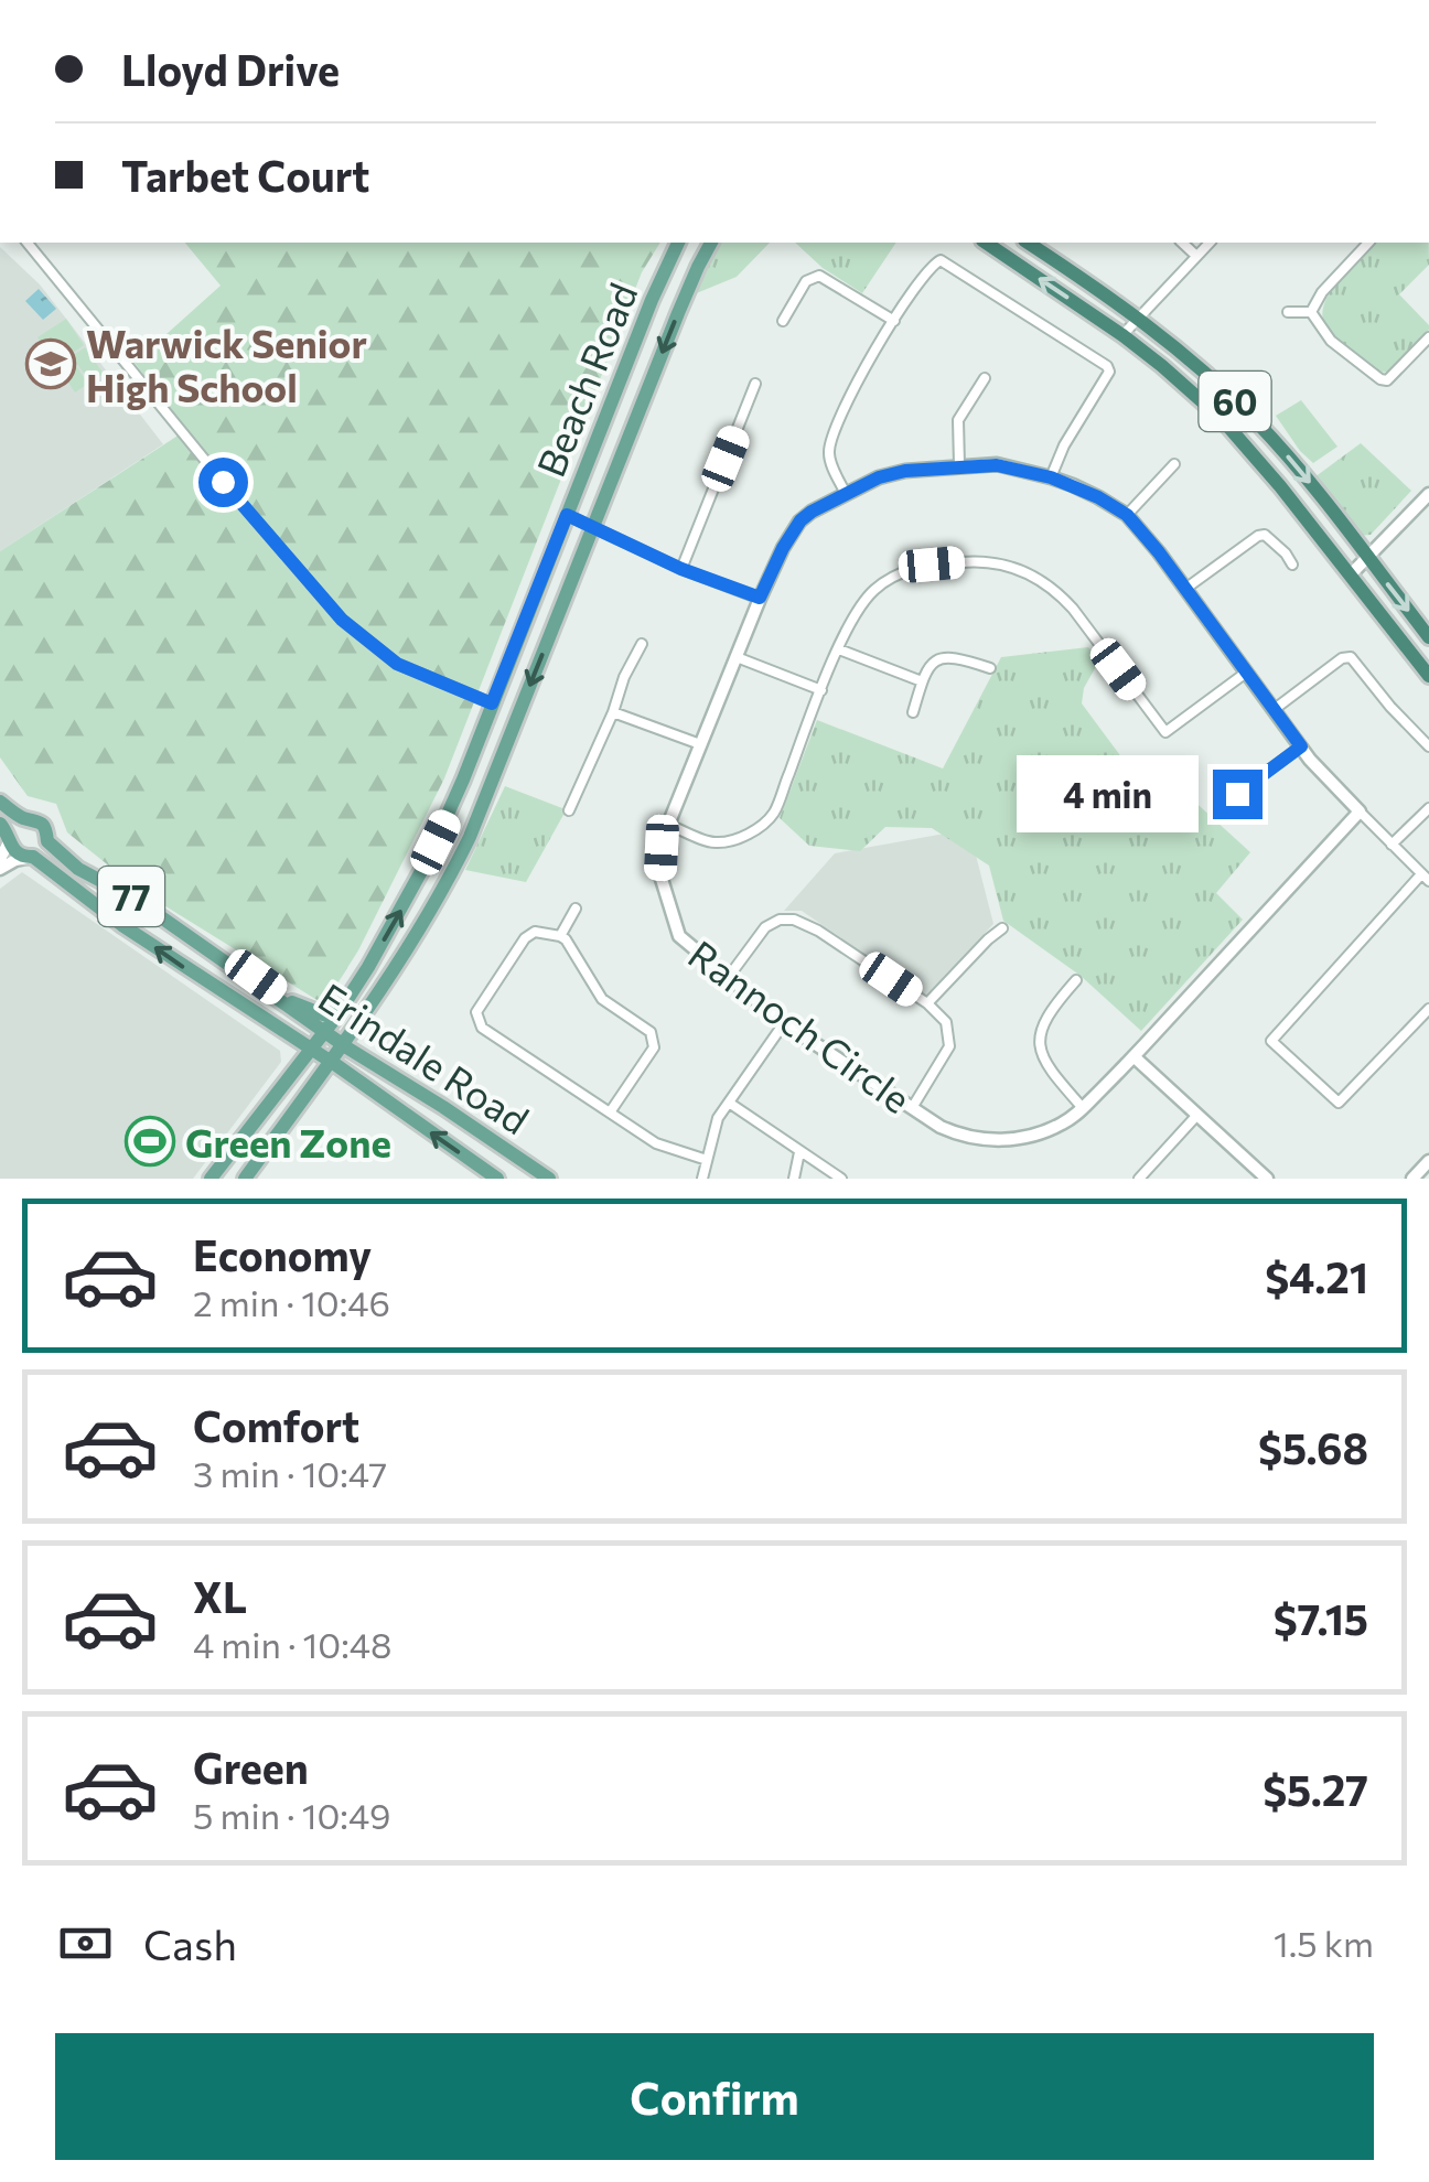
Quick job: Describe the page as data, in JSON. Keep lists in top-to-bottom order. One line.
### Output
{"streets":{"highway":["60"],"main road":["Beach Road","77","Erindale Road"],"street":["Rannoch Circle"]},"crossings":[["Beach Road","Erindale Road"]],"places":{"school or university":["Warwick Senior High School"],"sports":["Green Zone"]},"page":{"banner":["Lloyd Drive","Tarbet Court"],"bubble":"4 min","list":[{"name":"Economy","note":"2 min · 10:46","value":"$4.21"},{"name":"Comfort","note":"3 min · 10:47","value":"$5.68"},{"name":"XL","note":"4 min · 10:48","value":"$7.15"},{"name":"Green","note":"5 min · 10:49","value":"$5.27"}],"pay":["Cash","1.5 km"],"buttons":"Confirm"}}
